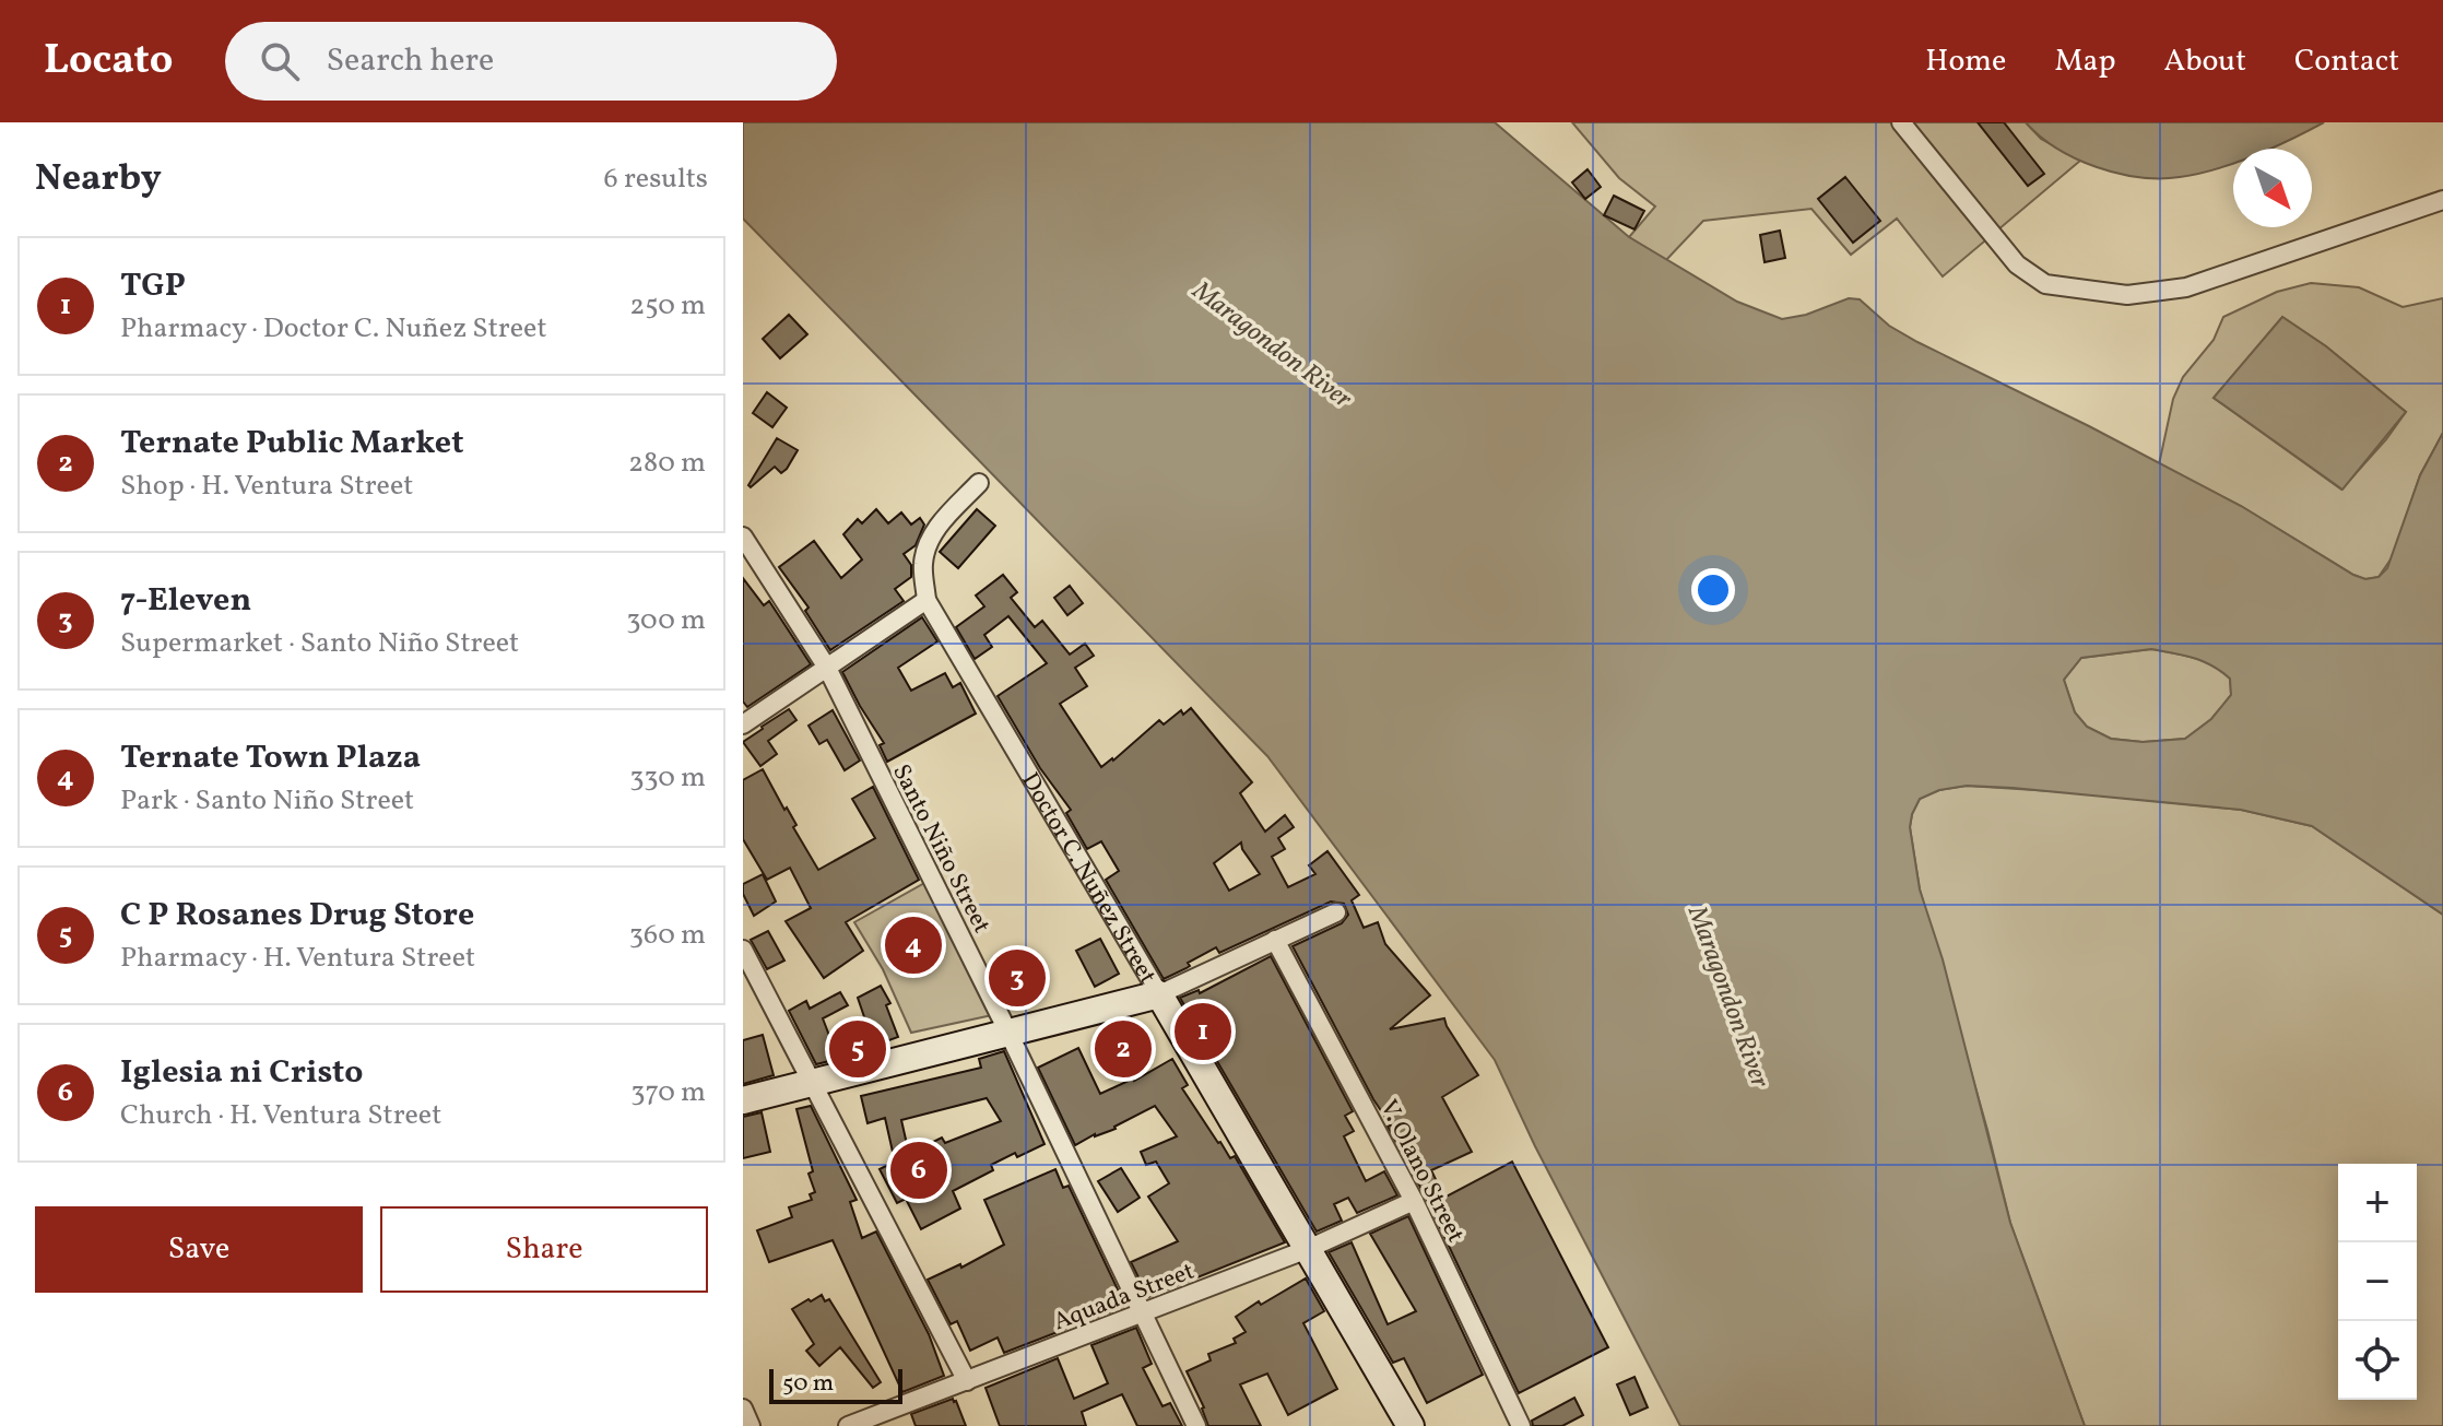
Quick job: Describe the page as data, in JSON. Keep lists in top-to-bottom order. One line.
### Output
{"streets":{"main road":["Doctor C. Nuñez Street"],"street":["Santo Niño Street","V. Olano Street","Aquada Street"]},"crossings":[["Santo Niño Street","Aquada Street"],["Doctor C. Nuñez Street","Aquada Street"],["V. Olano Street","Aquada Street"]],"water":["Maragondon River"],"scale_bar":"50 m","north":"bottom right","page":{"header":"Locato","search":"Search here","nav":["Home","Map","About","Contact"],"heading":["Nearby","6 results"],"list":[{"mark":"1","name":"TGP","note":"Pharmacy · Doctor C. Nuñez Street","value":"250 m"},{"mark":"2","name":"Ternate Public Market","note":"Shop · H. Ventura Street","value":"280 m"},{"mark":"3","name":"7-Eleven","note":"Supermarket · Santo Niño Street","value":"300 m"},{"mark":"4","name":"Ternate Town Plaza","note":"Park · Santo Niño Street","value":"330 m"},{"mark":"5","name":"C P Rosanes Drug Store","note":"Pharmacy · H. Ventura Street","value":"360 m"},{"mark":"6","name":"Iglesia ni Cristo","note":"Church · H. Ventura Street","value":"370 m"}],"pins":["4","3","1","2","5","6"],"map_buttons":["+","−"],"buttons":["Save","Share"],"scale":"50 m"}}
